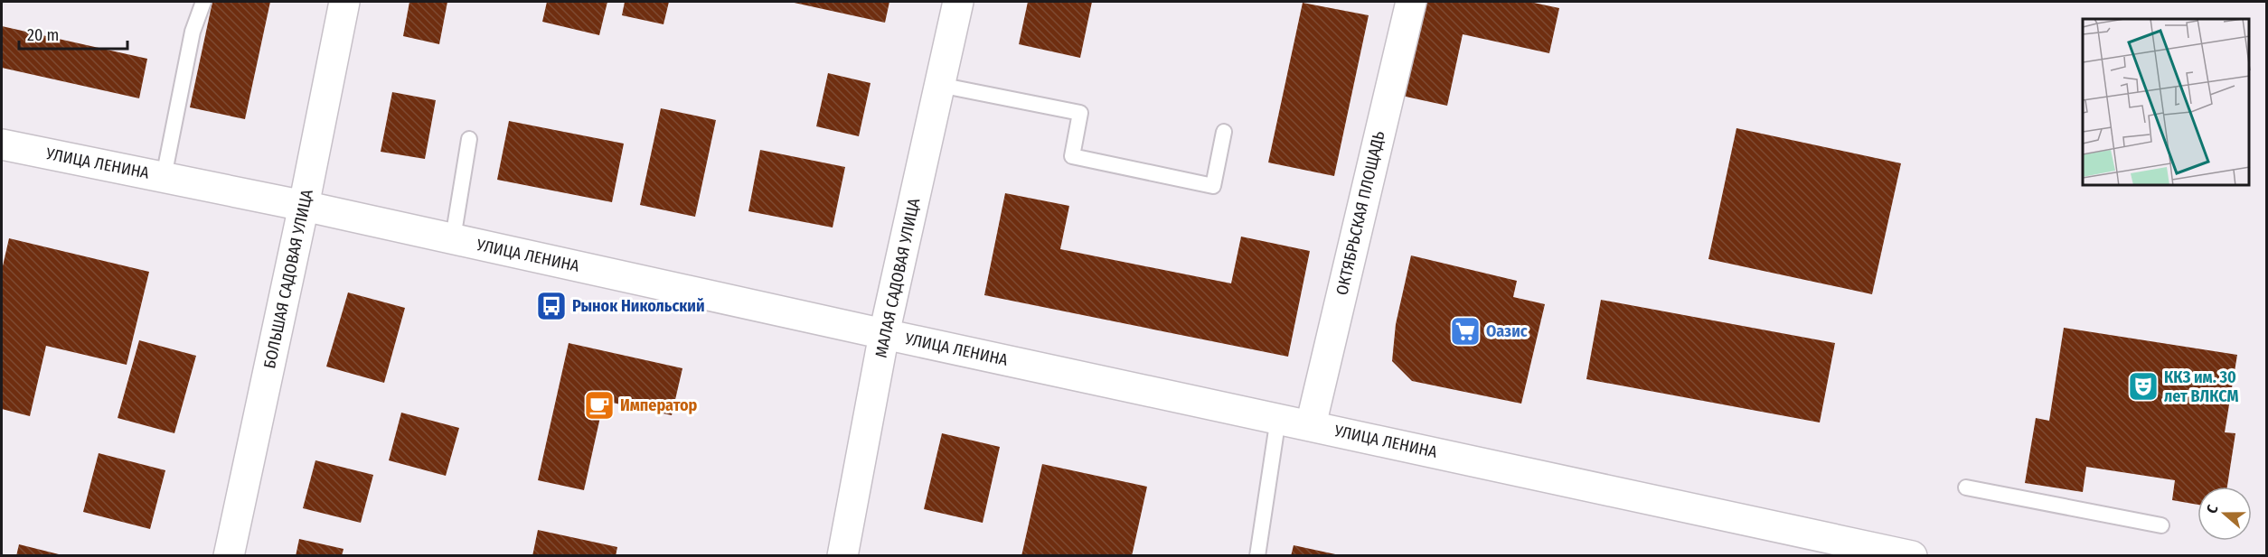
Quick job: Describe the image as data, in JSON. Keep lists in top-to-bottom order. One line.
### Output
{"streets":{"street":["УЛИЦА ЛЕНИНА","ОКТЯБРЬСКАЯ ПЛОЩАДЬ","МАЛАЯ САДОВАЯ УЛИЦА","БОЛЬШАЯ САДОВАЯ УЛИЦА"]},"crossings":[["УЛИЦА ЛЕНИНА","ОКТЯБРЬСКАЯ ПЛОЩАДЬ"],["УЛИЦА ЛЕНИНА","МАЛАЯ САДОВАЯ УЛИЦА"],["УЛИЦА ЛЕНИНА","БОЛЬШАЯ САДОВАЯ УЛИЦА"]],"places":{"bus stop":["Рынок Никольский"],"supermarket":["Оазис"],"theatre":["ККЗ им. 30 лет ВЛКСМ"],"cafe":["Император"]},"scale_bar":"20 m","north":"left"}
